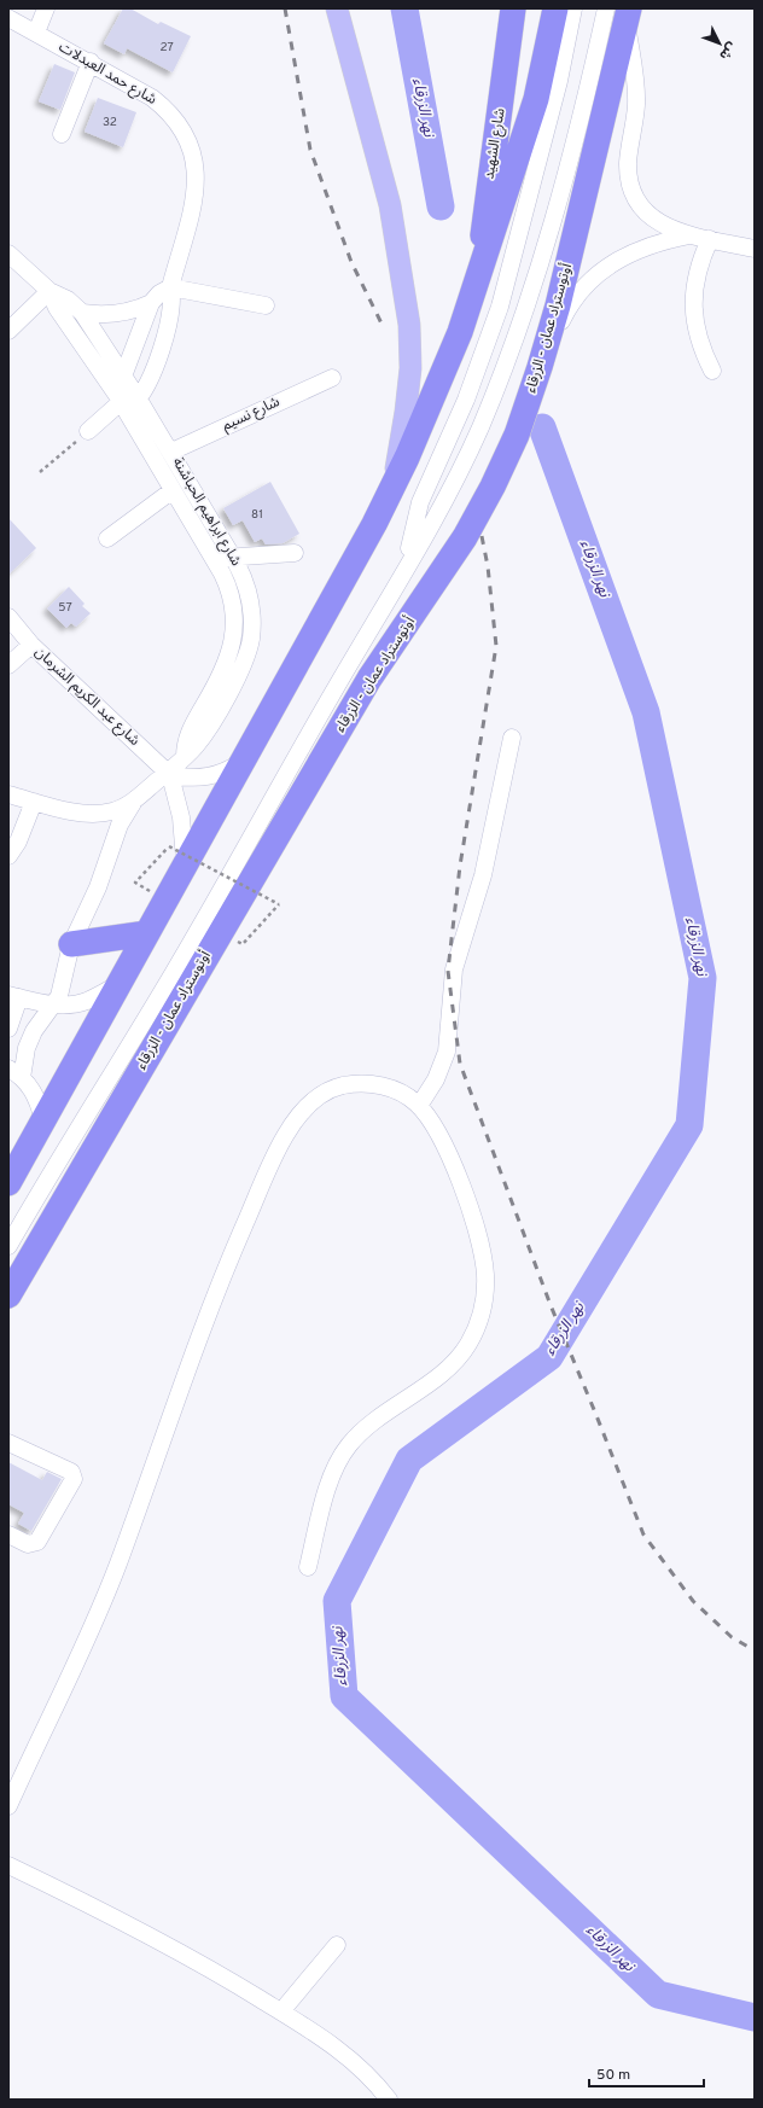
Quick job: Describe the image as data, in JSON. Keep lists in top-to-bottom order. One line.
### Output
{"streets":{"highway":["شارع الشهيد","أوتوستراد عمان - الزرقاء"],"street":["شارع حمد العبدلات","شارع نسيم","شارع ابراهيم الحباشنة","شارع عبد الكريم الشرمان"]},"crossings":[["شارع حمد العبدلات","شارع ابراهيم الحباشنة"],["شارع نسيم","شارع ابراهيم الحباشنة"],["شارع ابراهيم الحباشنة","شارع عبد الكريم الشرمان"]],"water":["نهر الزرقاء"],"house_numbers":["27","32","81","57"],"scale_bar":"50 m","north":"bottom right"}
